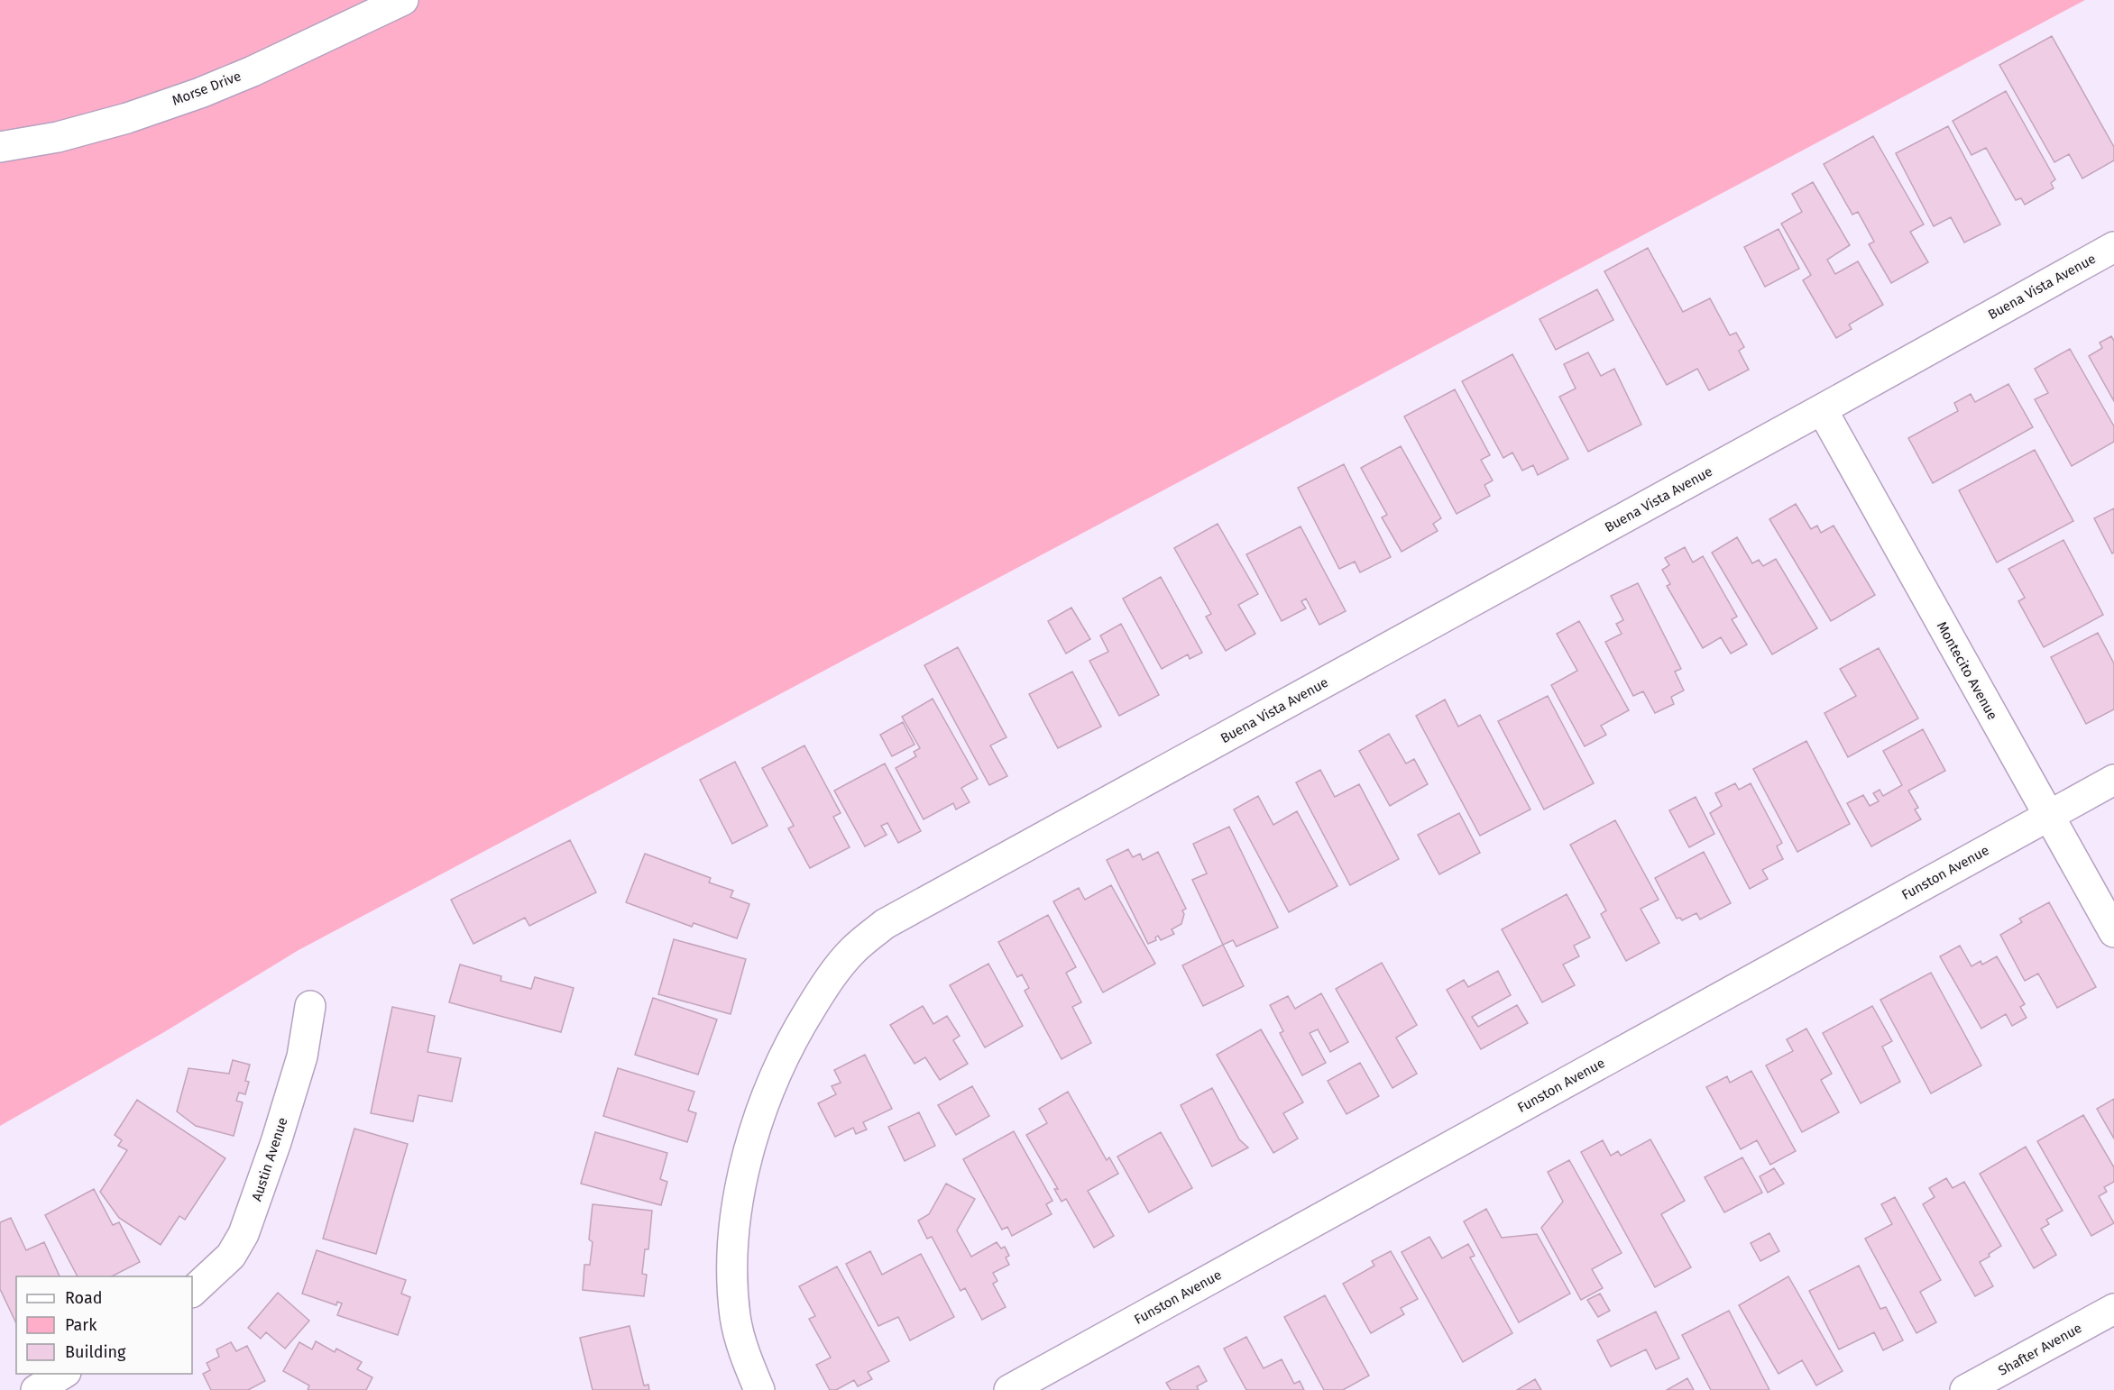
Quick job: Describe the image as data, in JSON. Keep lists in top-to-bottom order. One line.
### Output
{"streets":{"street":["Morse Drive","Buena Vista Avenue","Montecito Avenue","Funston Avenue","Austin Avenue","Shafter Avenue"]},"crossings":[["Buena Vista Avenue","Montecito Avenue"],["Montecito Avenue","Funston Avenue"]],"legend":["Road","Park","Building"]}
